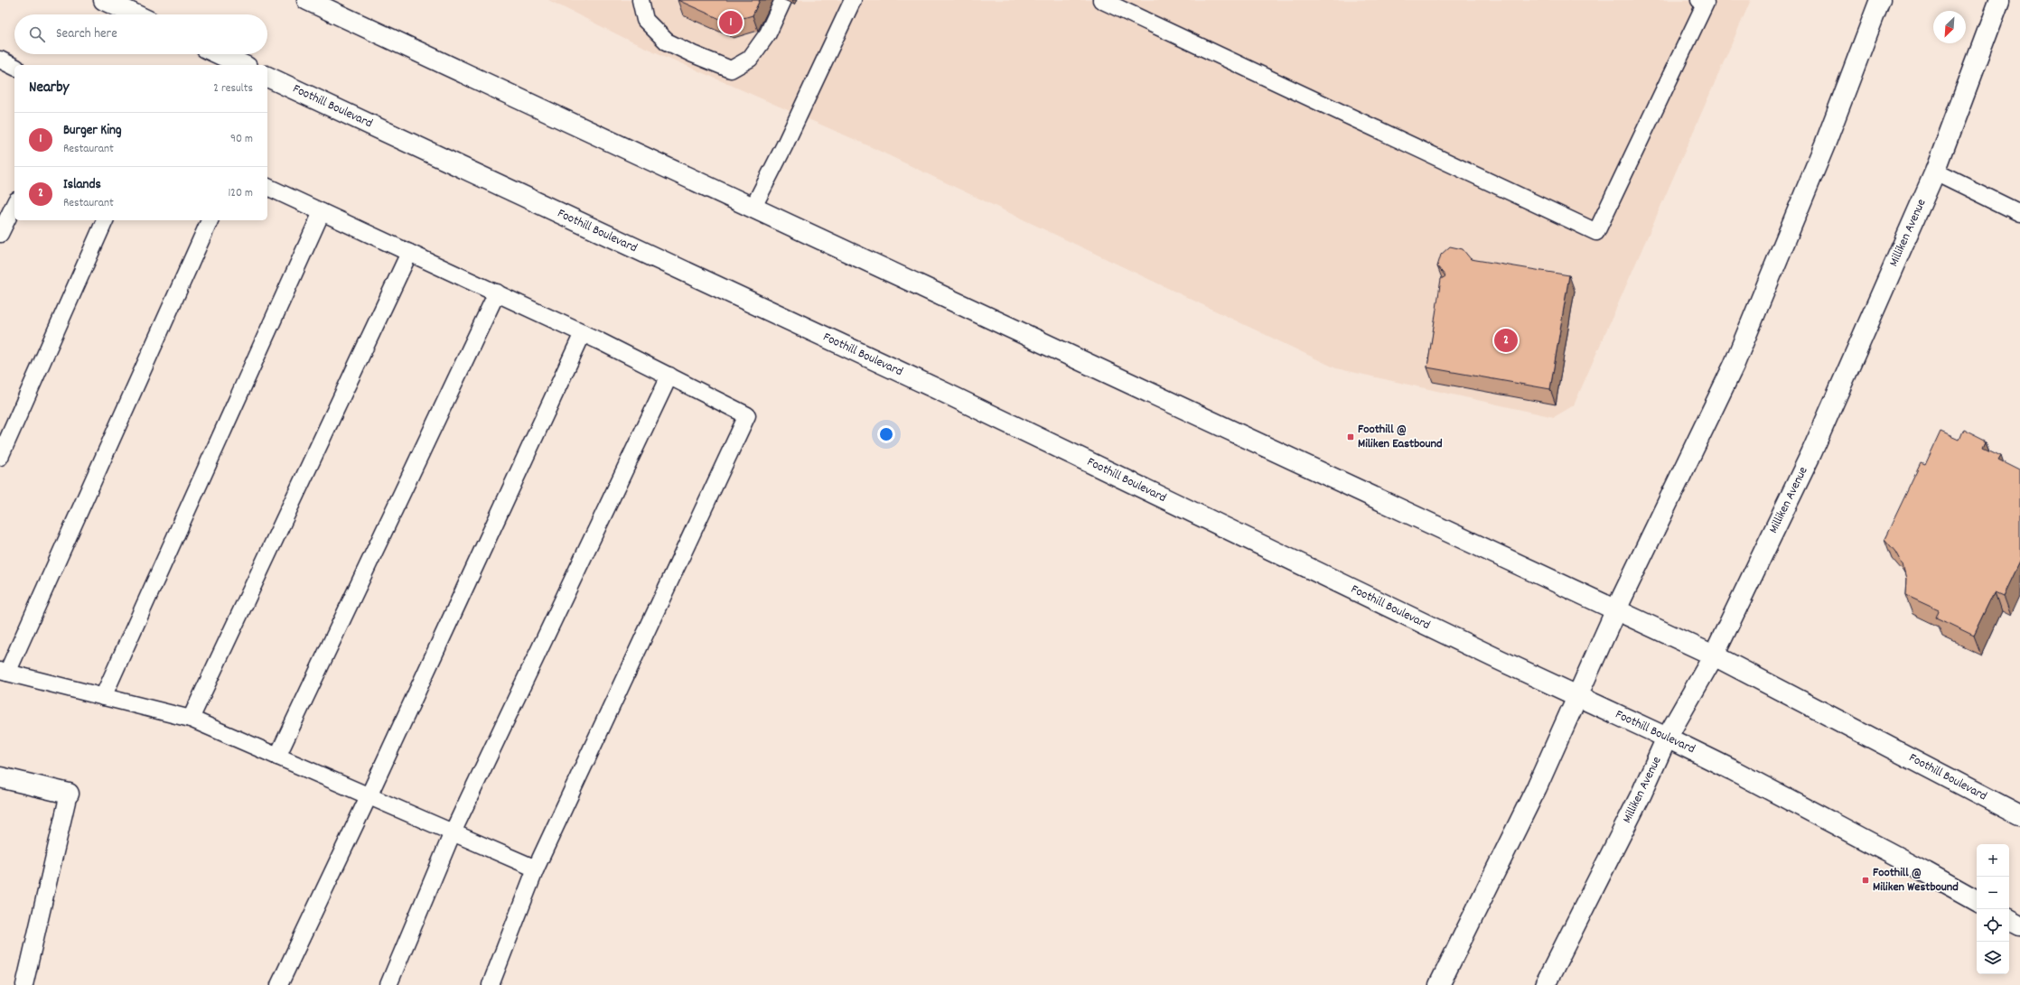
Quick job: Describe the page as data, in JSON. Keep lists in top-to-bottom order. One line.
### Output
{"streets":{"main road":["Foothill Boulevard","Milliken Avenue"]},"crossings":[["Foothill Boulevard","Milliken Avenue"]],"places":{"transit":["Foothill @ Miliken Eastbound","Foothill @ Miliken Westbound"]},"north":"bottom left","page":{"pins":["1","2"],"search":"Search here","heading":["Nearby","2 results"],"list":[{"mark":"1","name":"Burger King","note":"Restaurant","value":"90 m"},{"mark":"2","name":"Islands","note":"Restaurant","value":"120 m"}],"map_buttons":["+","−"]}}
